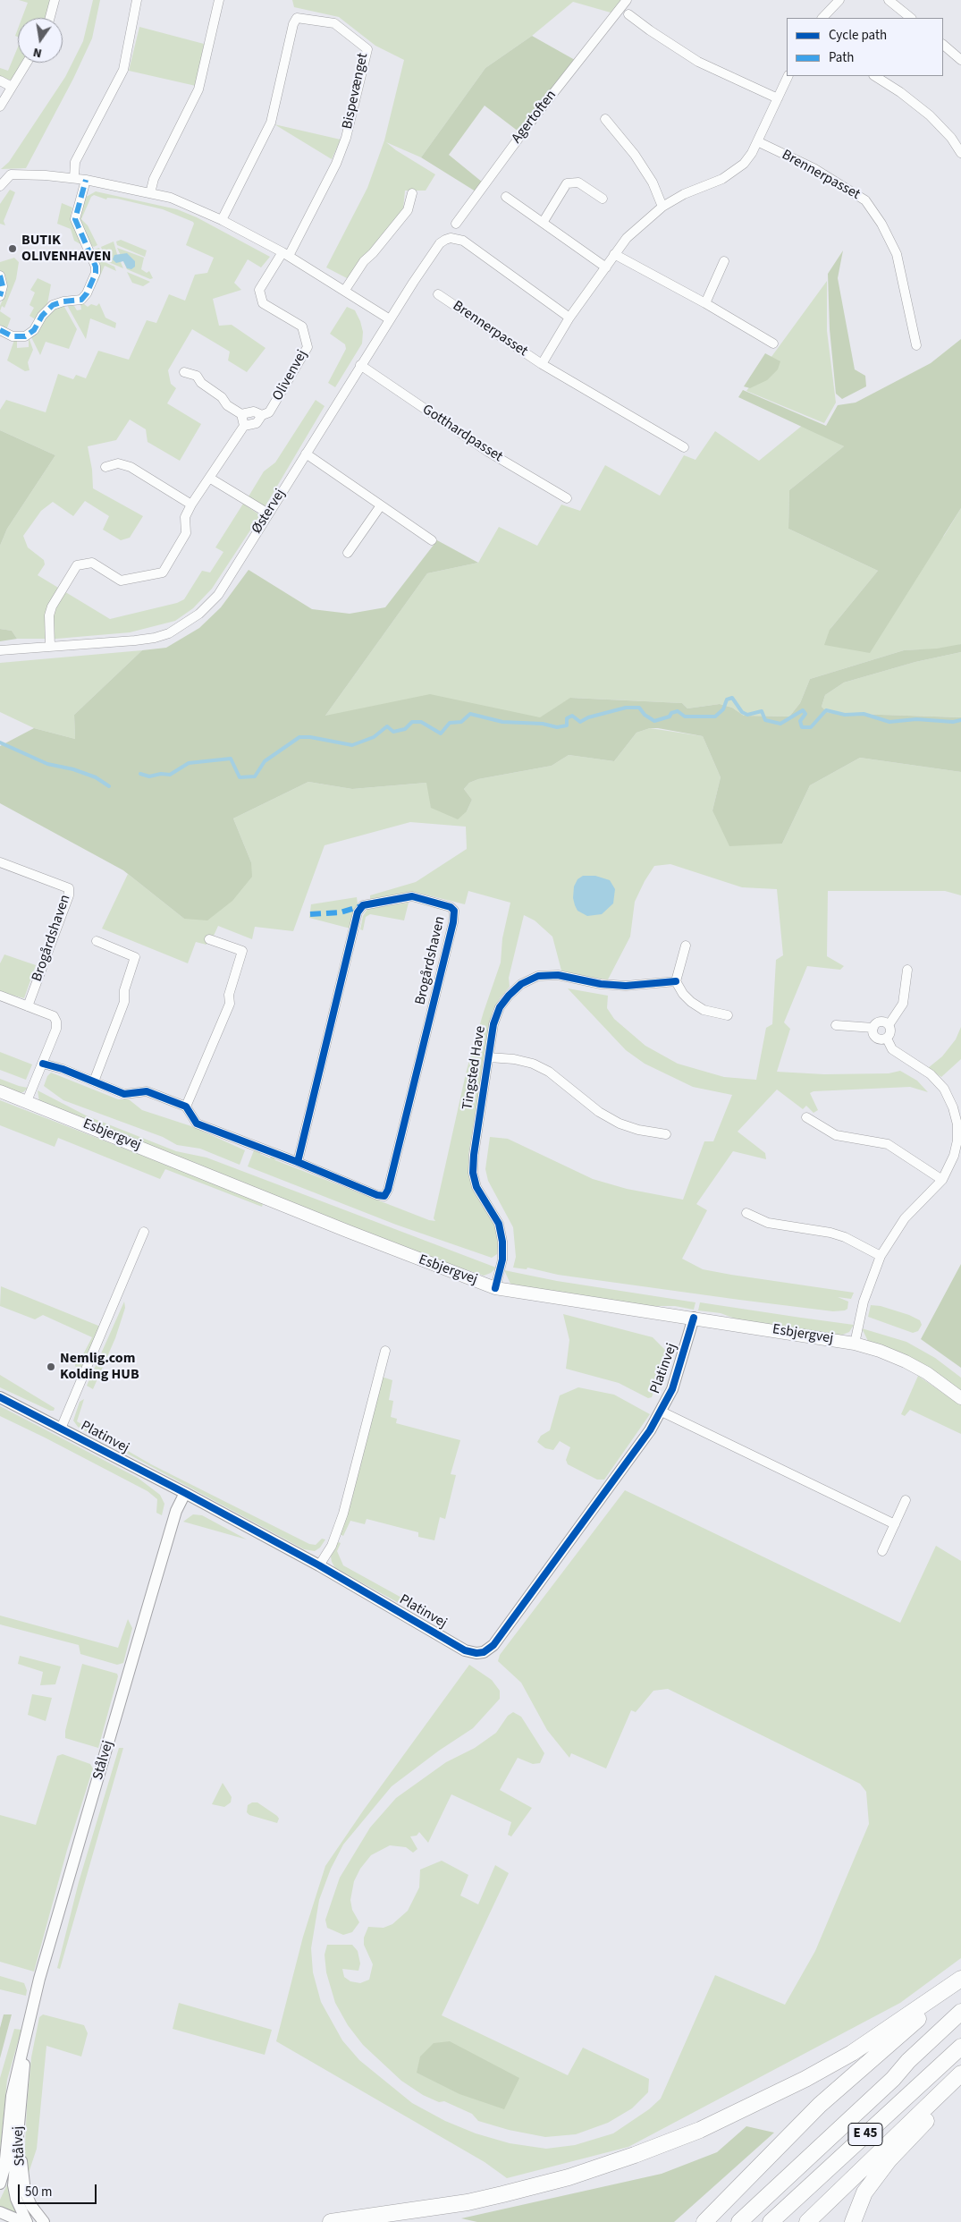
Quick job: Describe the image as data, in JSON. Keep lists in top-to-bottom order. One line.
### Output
{"streets":{"highway":["E 45"],"main road":["Esbjergvej"],"street":["Bispevænget","Agertoften","Brennerpasset","Olivenvej","Gotthardpasset","Østervej","Brogårdshaven","Tingsted Have","Platinvej","Stålvej"]},"crossings":[["Bispevænget","Olivenvej"],["Brennerpasset","Østervej"],["Olivenvej","Østervej"],["Gotthardpasset","Østervej"],["Tingsted Have","Esbjergvej"],["Esbjergvej","Platinvej"],["Platinvej","Stålvej"]],"places":["BUTIK OLIVENHAVEN","Nemlig.com Kolding HUB"],"legend":["Cycle path","Path"],"scale_bar":"50 m","north":"bottom"}
